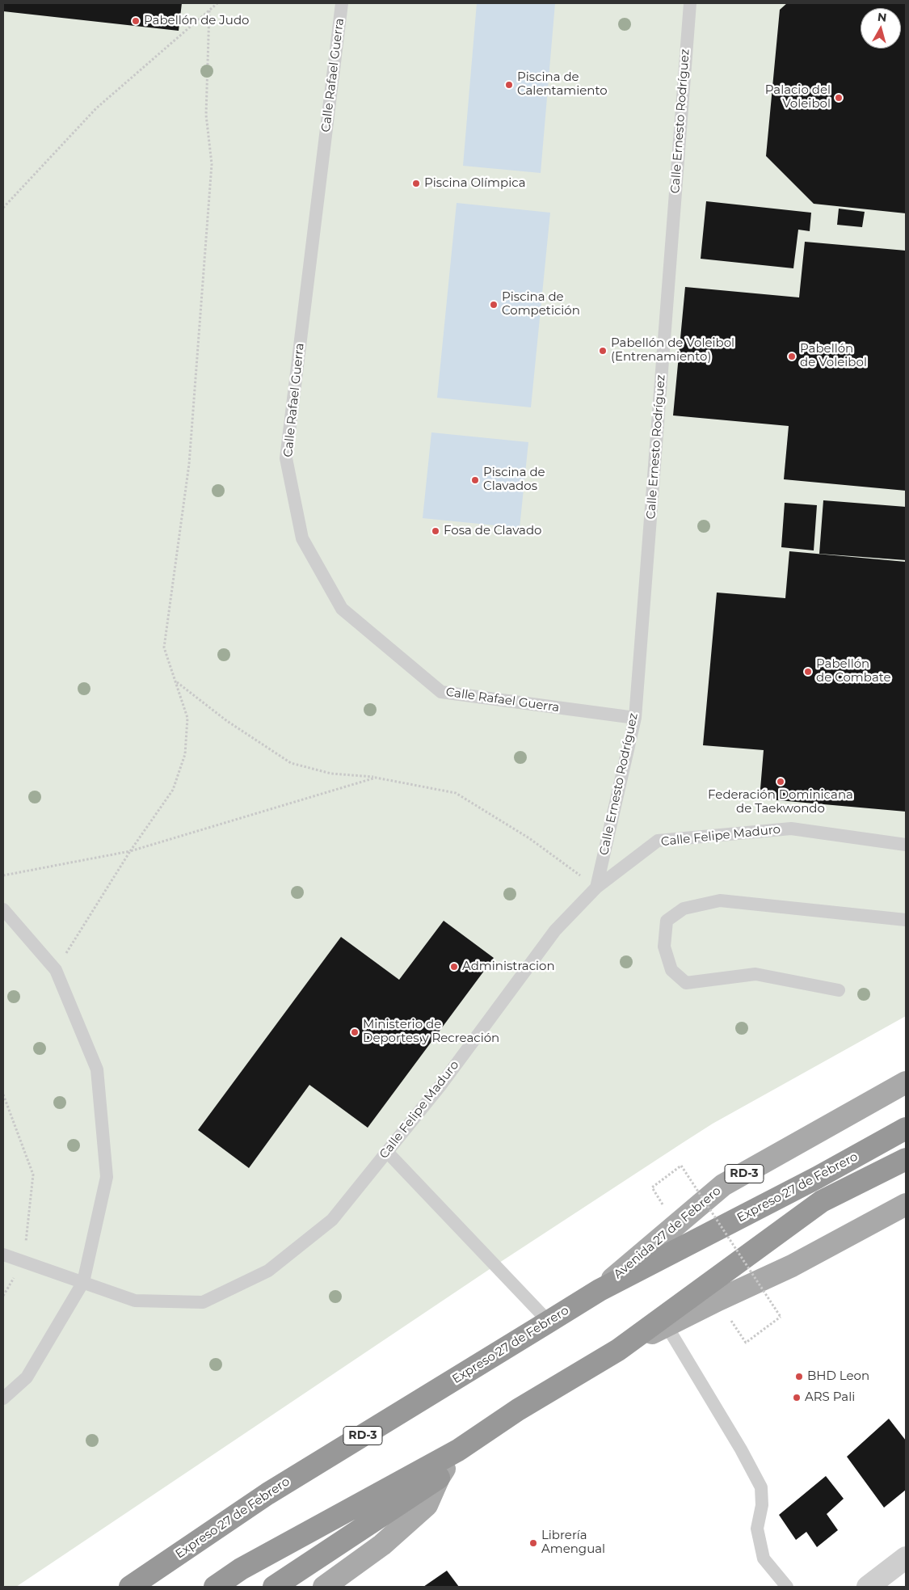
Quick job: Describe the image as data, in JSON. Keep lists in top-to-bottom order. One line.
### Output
{"streets":{"highway":["RD-3","Expreso 27 de Febrero"],"main road":["Avenida 27 de Febrero"],"lane":["Calle Rafael Guerra","Calle Ernesto Rodríguez","Calle Felipe Maduro"]},"crossings":[["Calle Rafael Guerra","Calle Ernesto Rodríguez"],["Calle Ernesto Rodríguez","Calle Felipe Maduro"],["Expreso 27 de Febrero","Avenida 27 de Febrero"]],"places":["Pabellón de Judo","Piscina de Calentamiento","Palacio del Voleibol","Piscina Olímpica","Piscina de Competición","Pabellón de Voleibol (Entrenamiento)","Pabellón de Voleibol","Piscina de Clavados","Fosa de Clavado","Pabellón de Combate","Federación Dominicana de Taekwondo","Administracion","Ministerio de Deportes y Recreación","BHD Leon","ARS Pali","Librería Amengual"],"north":"top"}
